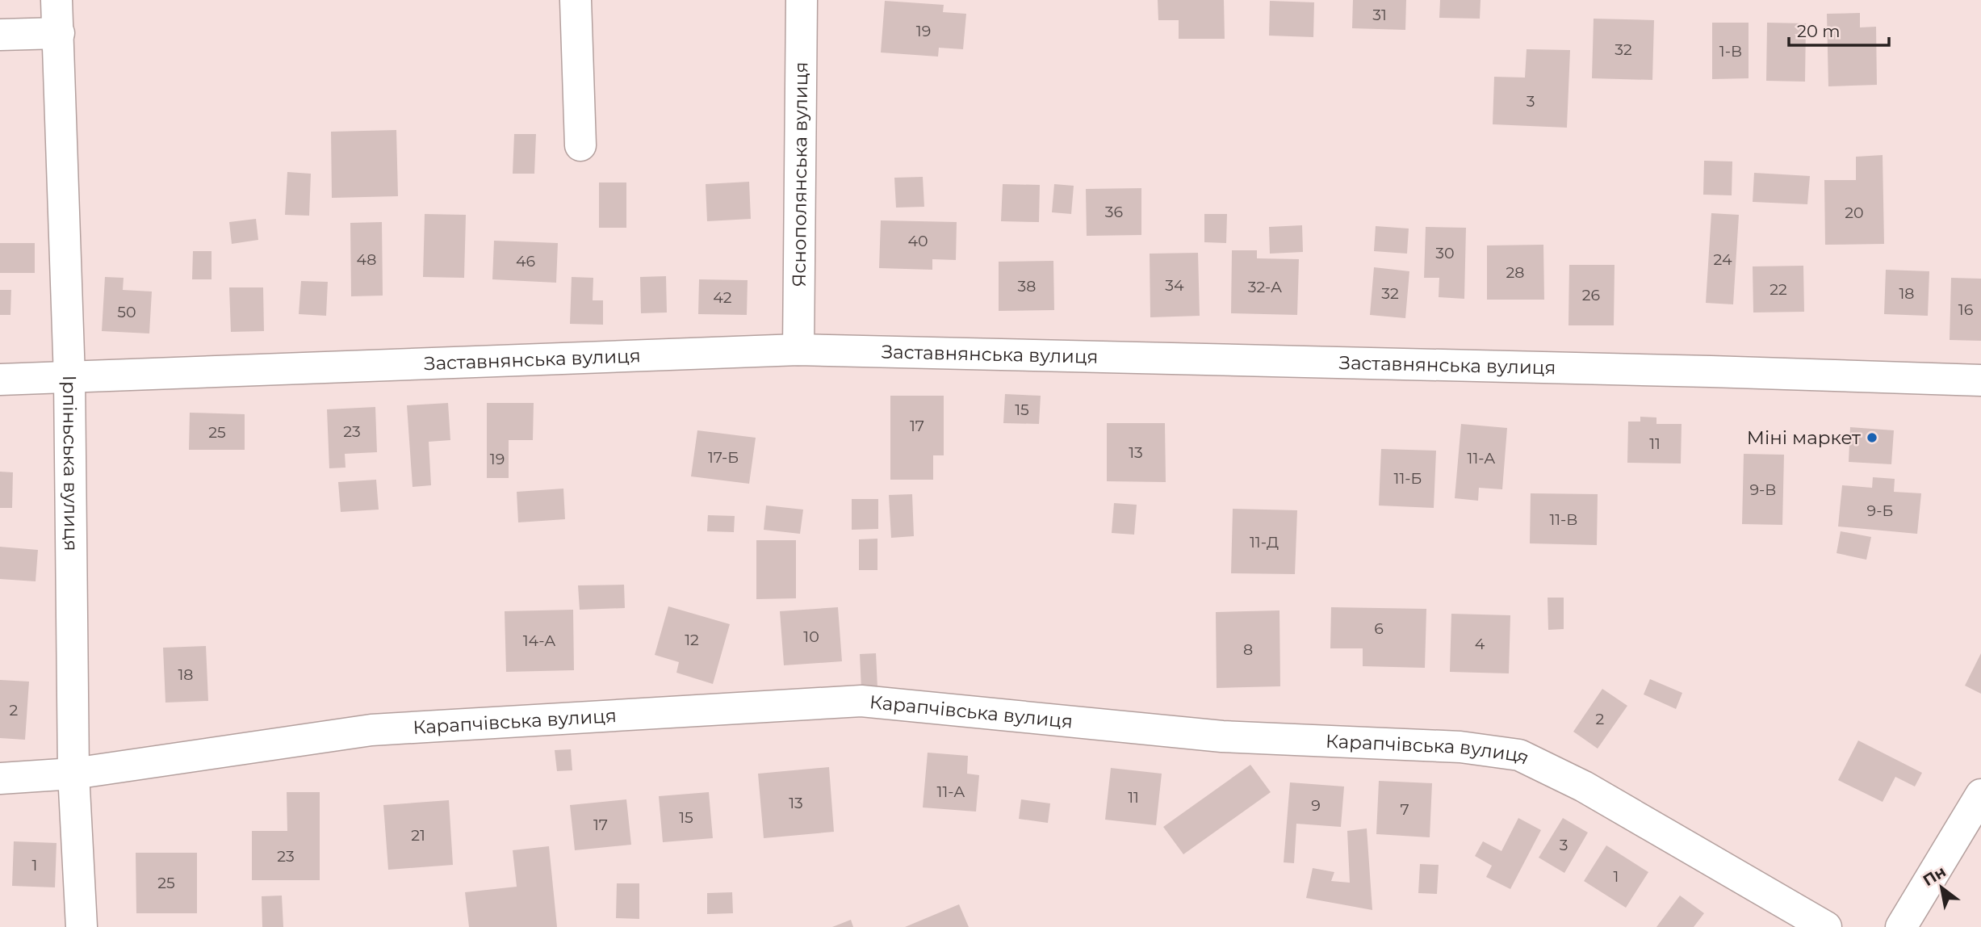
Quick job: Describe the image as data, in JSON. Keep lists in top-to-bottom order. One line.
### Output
{"streets":{"street":["Яснополянська вулиця","Заставнянська вулиця","Ірпіньська вулиця","Карапчівська вулиця"]},"crossings":[["Яснополянська вулиця","Заставнянська вулиця"],["Заставнянська вулиця","Ірпіньська вулиця"],["Ірпіньська вулиця","Карапчівська вулиця"]],"places":["Міні маркет"],"house_numbers":["31","19","32","1-В","3","36","20","40","30","48","24","46","28","34","38","32-А","22","32","18","26","42","16","50","15","17","23","25","11","13","17-Б","11-А","19","11-Б","9-В","9-Б","11-В","11-Д","6","10","12","14-А","4","8","18","2","2","11-А","11","13","9","7","15","17","21","3","23","1","1","25"],"scale_bar":"20 m","north":"top left"}
